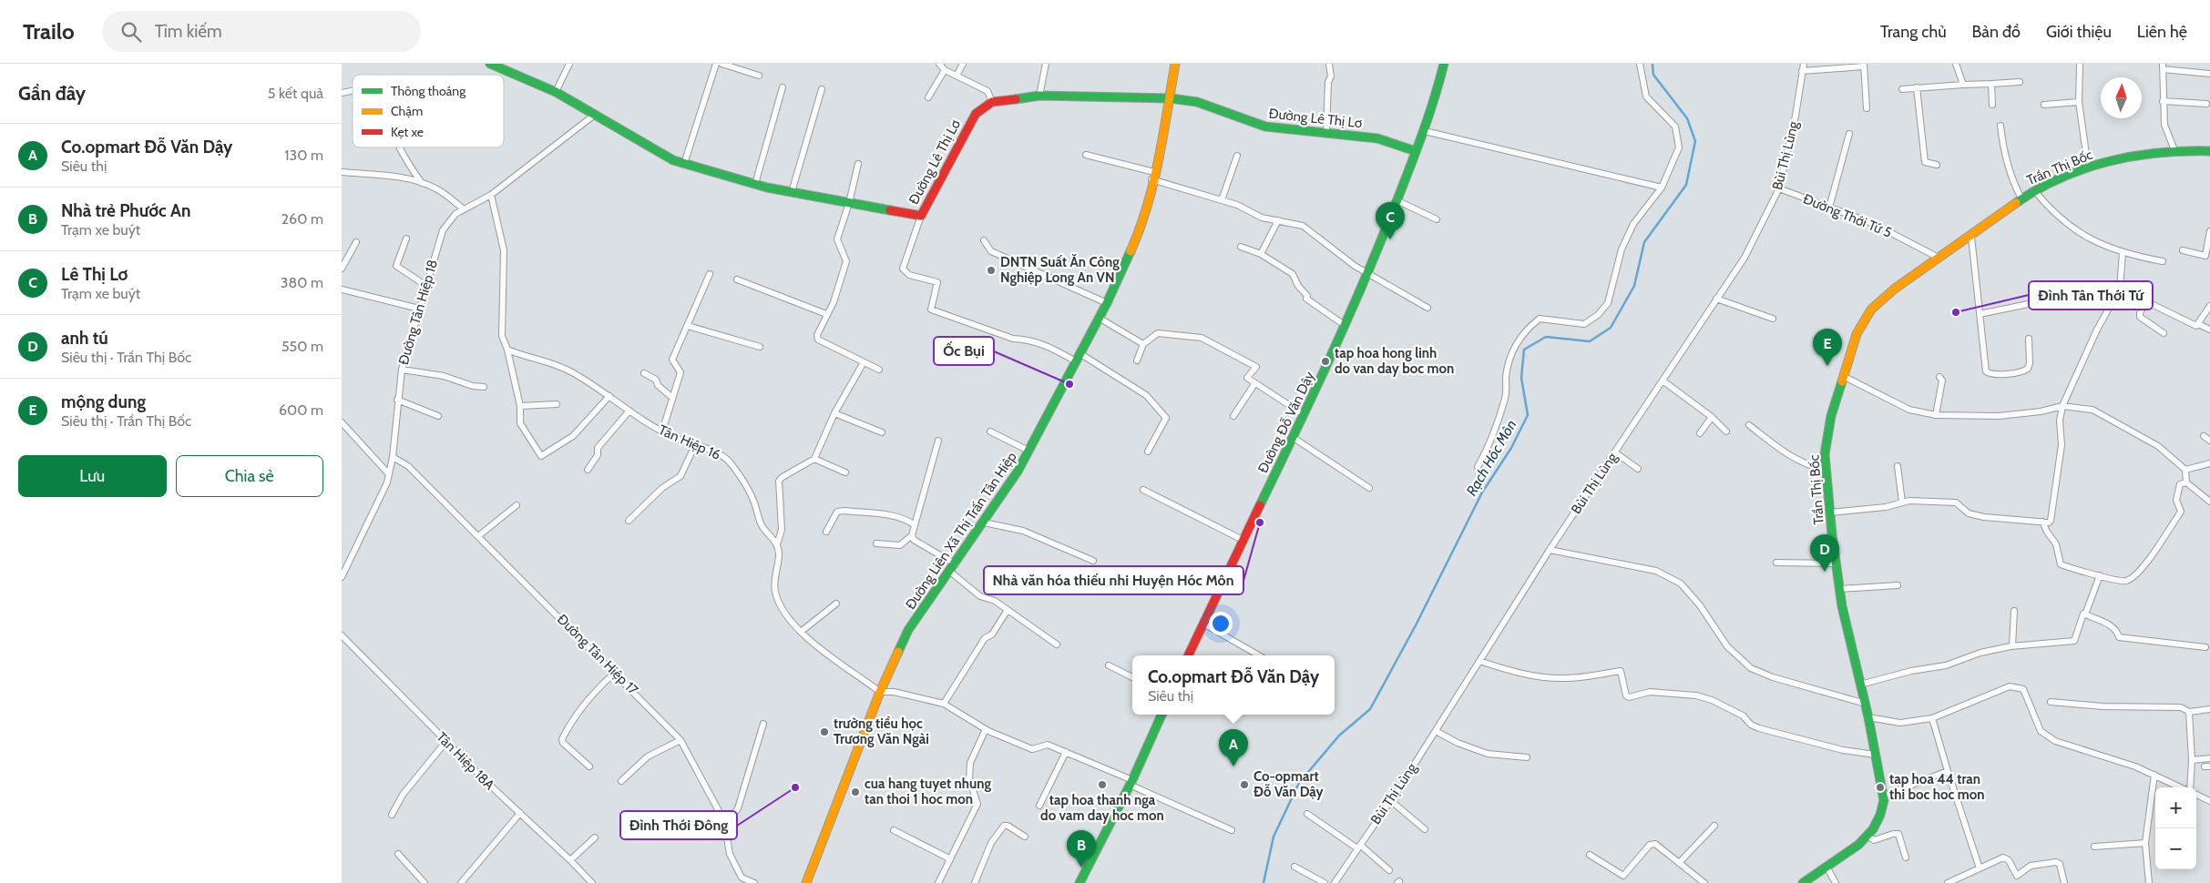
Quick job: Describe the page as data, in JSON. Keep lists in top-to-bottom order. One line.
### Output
{"streets":{"street":["Đường Lê Thị Lơ","Bùi Thị Lùng","Trần Thị Bốc","Đường Thới Tứ 5","Đường Tân Hiệp 18","Đường Đỗ Văn Dậy","Tân Hiệp 16","Đường Liên Xã Thị Trấn Tân Hiệp","Đường Tân Hiệp 17","Tân Hiệp 18A"]},"crossings":[["Đường Lê Thị Lơ","Đường Tân Hiệp 18"],["Đường Lê Thị Lơ","Đường Đỗ Văn Dậy"],["Đường Lê Thị Lơ","Đường Liên Xã Thị Trấn Tân Hiệp"],["Bùi Thị Lùng","Đường Thới Tứ 5"],["Trần Thị Bốc","Đường Thới Tứ 5"],["Đường Tân Hiệp 18","Đường Tân Hiệp 17"]],"water":["Rạch Hóc Môn"],"places":["DNTN Suất Ăn Công Nghiệp Long An VN","Đình Tân Thới Tứ","tap hoa hong linh do van day boc mon","Ốc Bụi","Nhà văn hóa thiếu nhi Huyện Hóc Môn","trường tiểu học Trương Văn Ngài","tap hoa thanh nga do vam day hoc mon","Co-opmart Đỗ Văn Dậy","Đình Thới Đông","tap hoa 44 tran thi boc hoc mon","cua hang tuyet nhung tan thoi 1 hoc mon"],"legend":["Thông thoáng","Chậm","Kẹt xe"],"north":"top","page":{"header":"Trailo","search":"Tìm kiếm","nav":["Trang chủ","Bản đồ","Giới thiệu","Liên hệ"],"heading":["Gần đây","5 kết quả"],"list":[{"mark":"A","name":"Co.opmart Đỗ Văn Dậy","note":"Siêu thị","value":"130 m"},{"mark":"B","name":"Nhà trẻ Phước An","note":"Trạm xe buýt","value":"260 m"},{"mark":"C","name":"Lê Thị Lơ","note":"Trạm xe buýt","value":"380 m"},{"mark":"D","name":"anh tú","note":"Siêu thị · Trần Thị Bốc","value":"550 m"},{"mark":"E","name":"mộng dung","note":"Siêu thị · Trần Thị Bốc","value":"600 m"}],"pins":["C","E","D","A","B"],"buttons":["Lưu","Chia sẻ"],"popup":["Co.opmart Đỗ Văn Dậy","Siêu thị"],"map_buttons":["+","−"]}}
